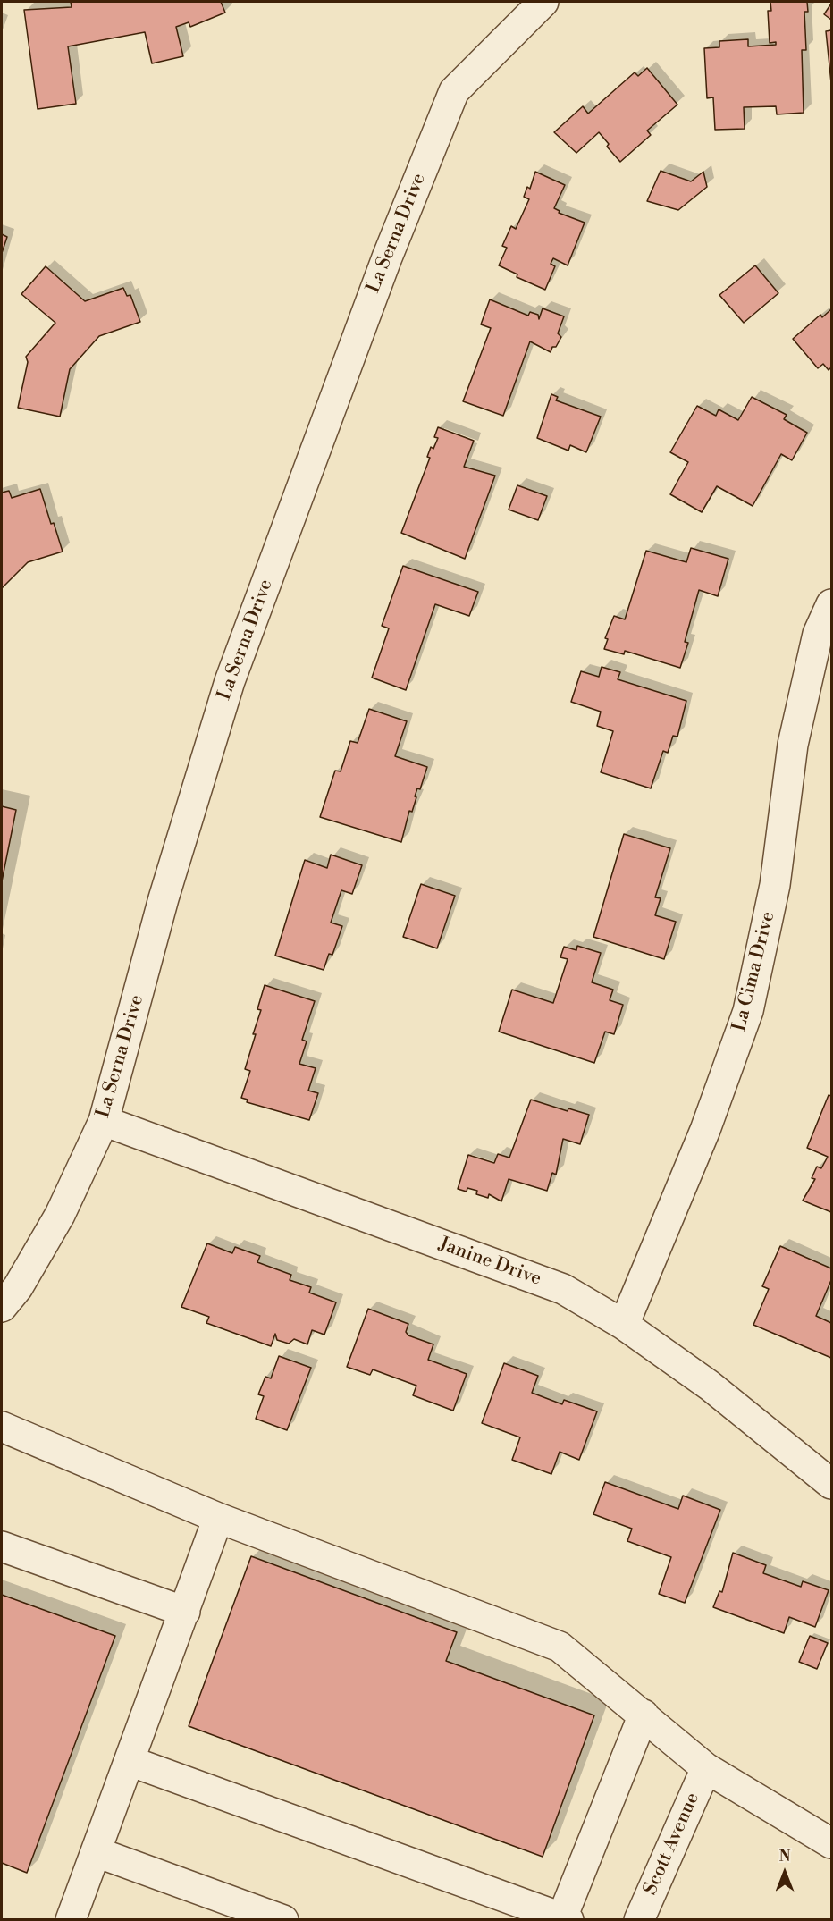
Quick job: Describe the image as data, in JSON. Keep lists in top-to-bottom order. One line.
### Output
{"streets":{"street":["La Serna Drive","La Cima Drive","Janine Drive","Scott Avenue"]},"crossings":[["La Serna Drive","Janine Drive"],["La Cima Drive","Janine Drive"]],"north":"top"}
